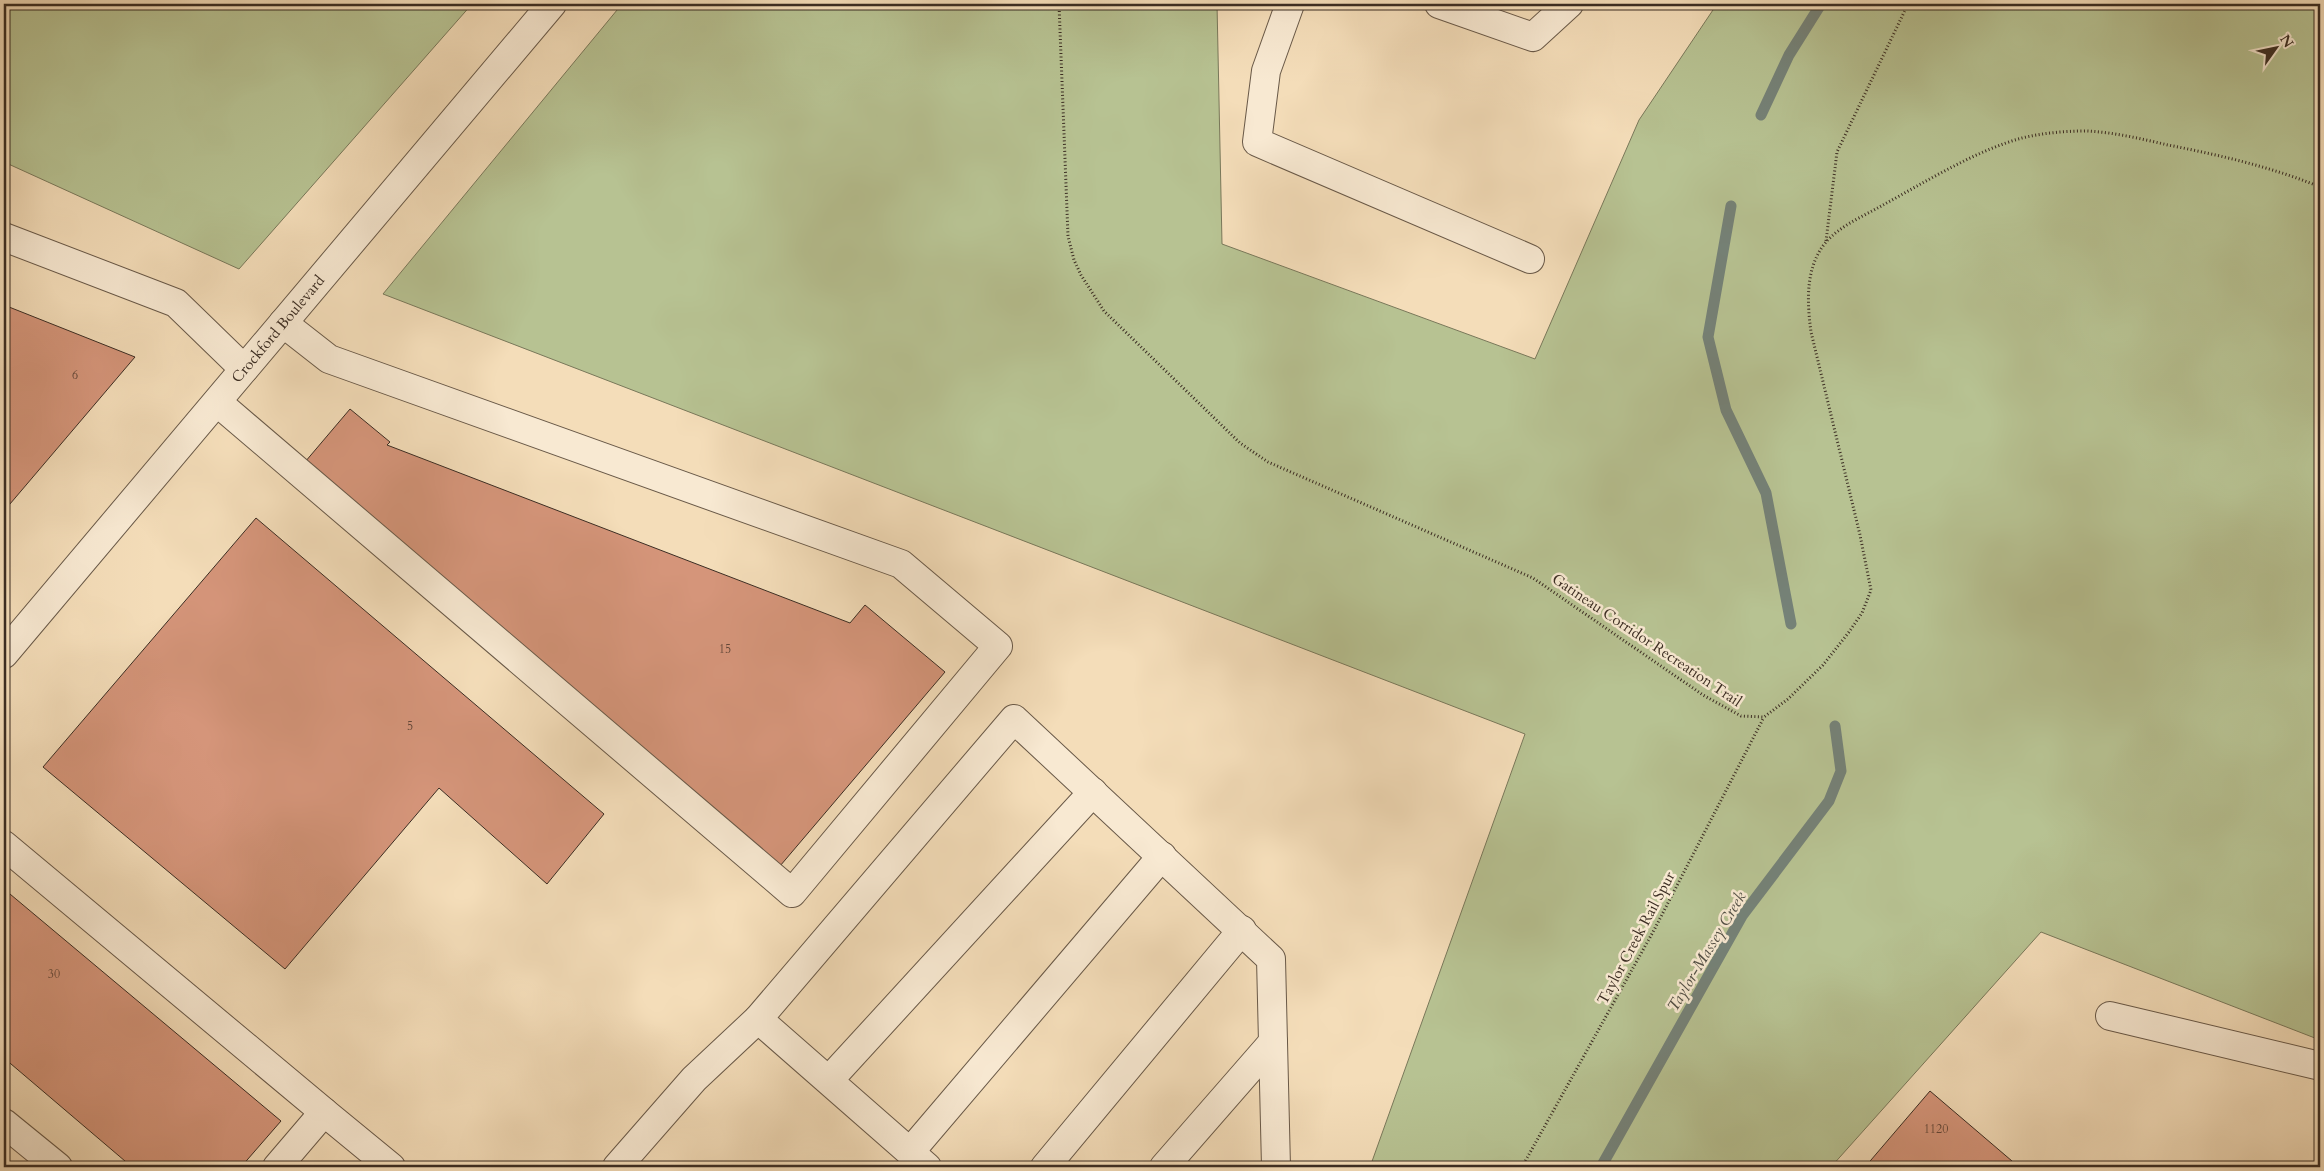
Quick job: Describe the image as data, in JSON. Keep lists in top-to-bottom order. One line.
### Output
{"streets":{"street":["Crockford Boulevard"],"path":["Gatineau Corridor Recreation Trail","Taylor Creek Rail Spur"]},"crossings":[["Gatineau Corridor Recreation Trail","Taylor Creek Rail Spur"]],"water":["Taylor-Massey Creek"],"house_numbers":["6","15","5","30","1120"],"north":"top right"}
